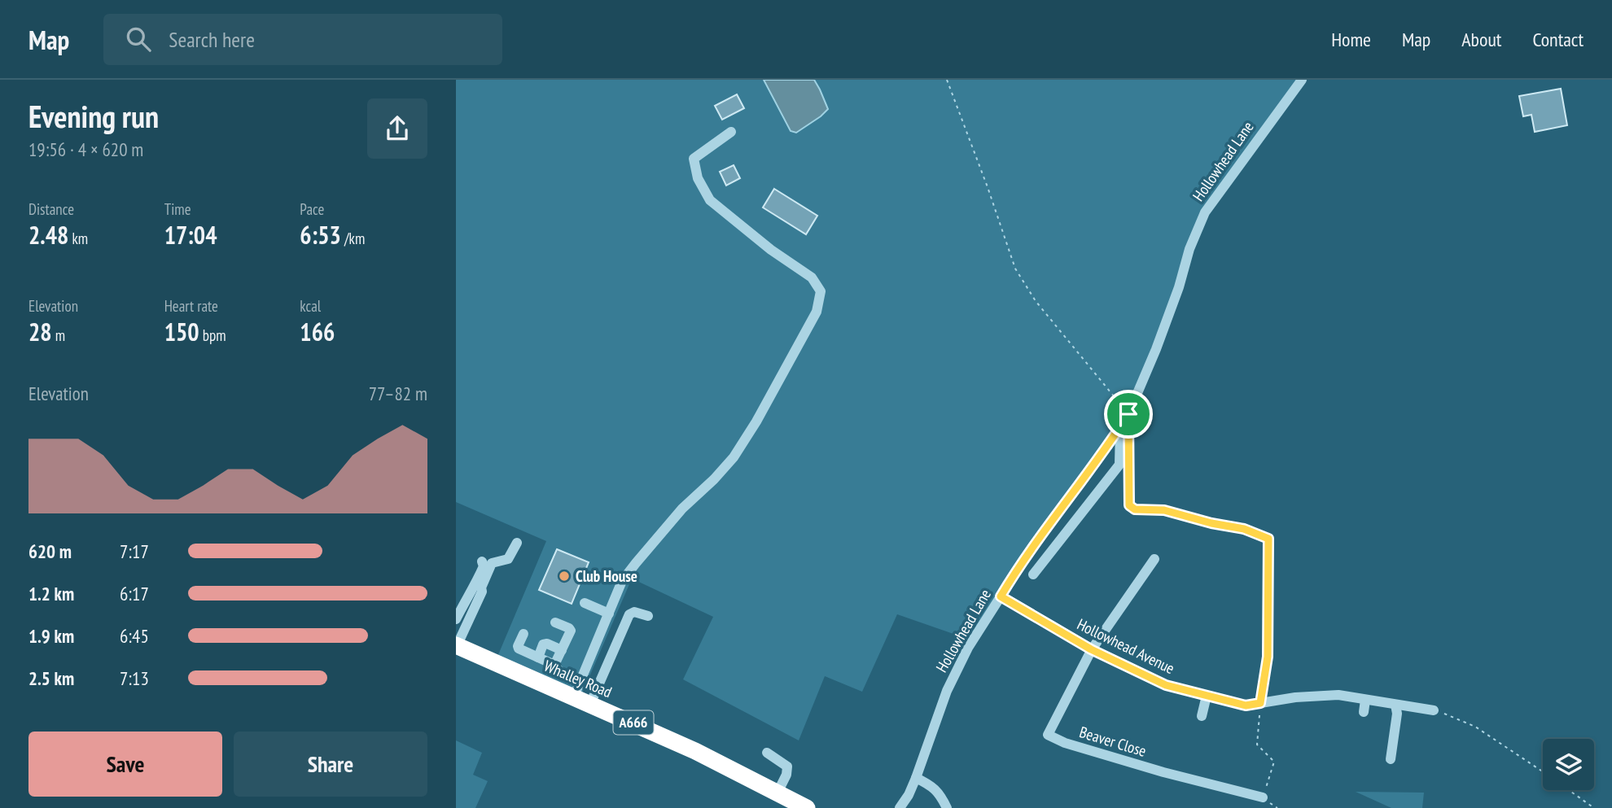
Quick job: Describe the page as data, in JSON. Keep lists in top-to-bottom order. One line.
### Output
{"streets":{"highway":["Whalley Road","A666"],"street":["Hollowhead Lane","Hollowhead Avenue","Beaver Close"]},"crossings":[["Hollowhead Lane","Hollowhead Avenue"],["Hollowhead Avenue","Beaver Close"]],"places":["Club House"],"page":{"header":"Map","search":"Search here","nav":["Home","Map","About","Contact"],"heading":["Evening run","19:56 · 4 × 620 m"],"stats":[["Distance","2.48 km"],["Time","17:04"],["Pace","6:53 /km"],["Elevation","28 m"],["Heart rate","150 bpm"],["kcal","166"]],"chart":["Elevation","77–82 m"],"list":[{"name":"620 m","note":"7:17"},{"name":"1.2 km","note":"6:17"},{"name":"1.9 km","note":"6:45"},{"name":"2.5 km","note":"7:13"}],"buttons":["Save","Share"]}}
